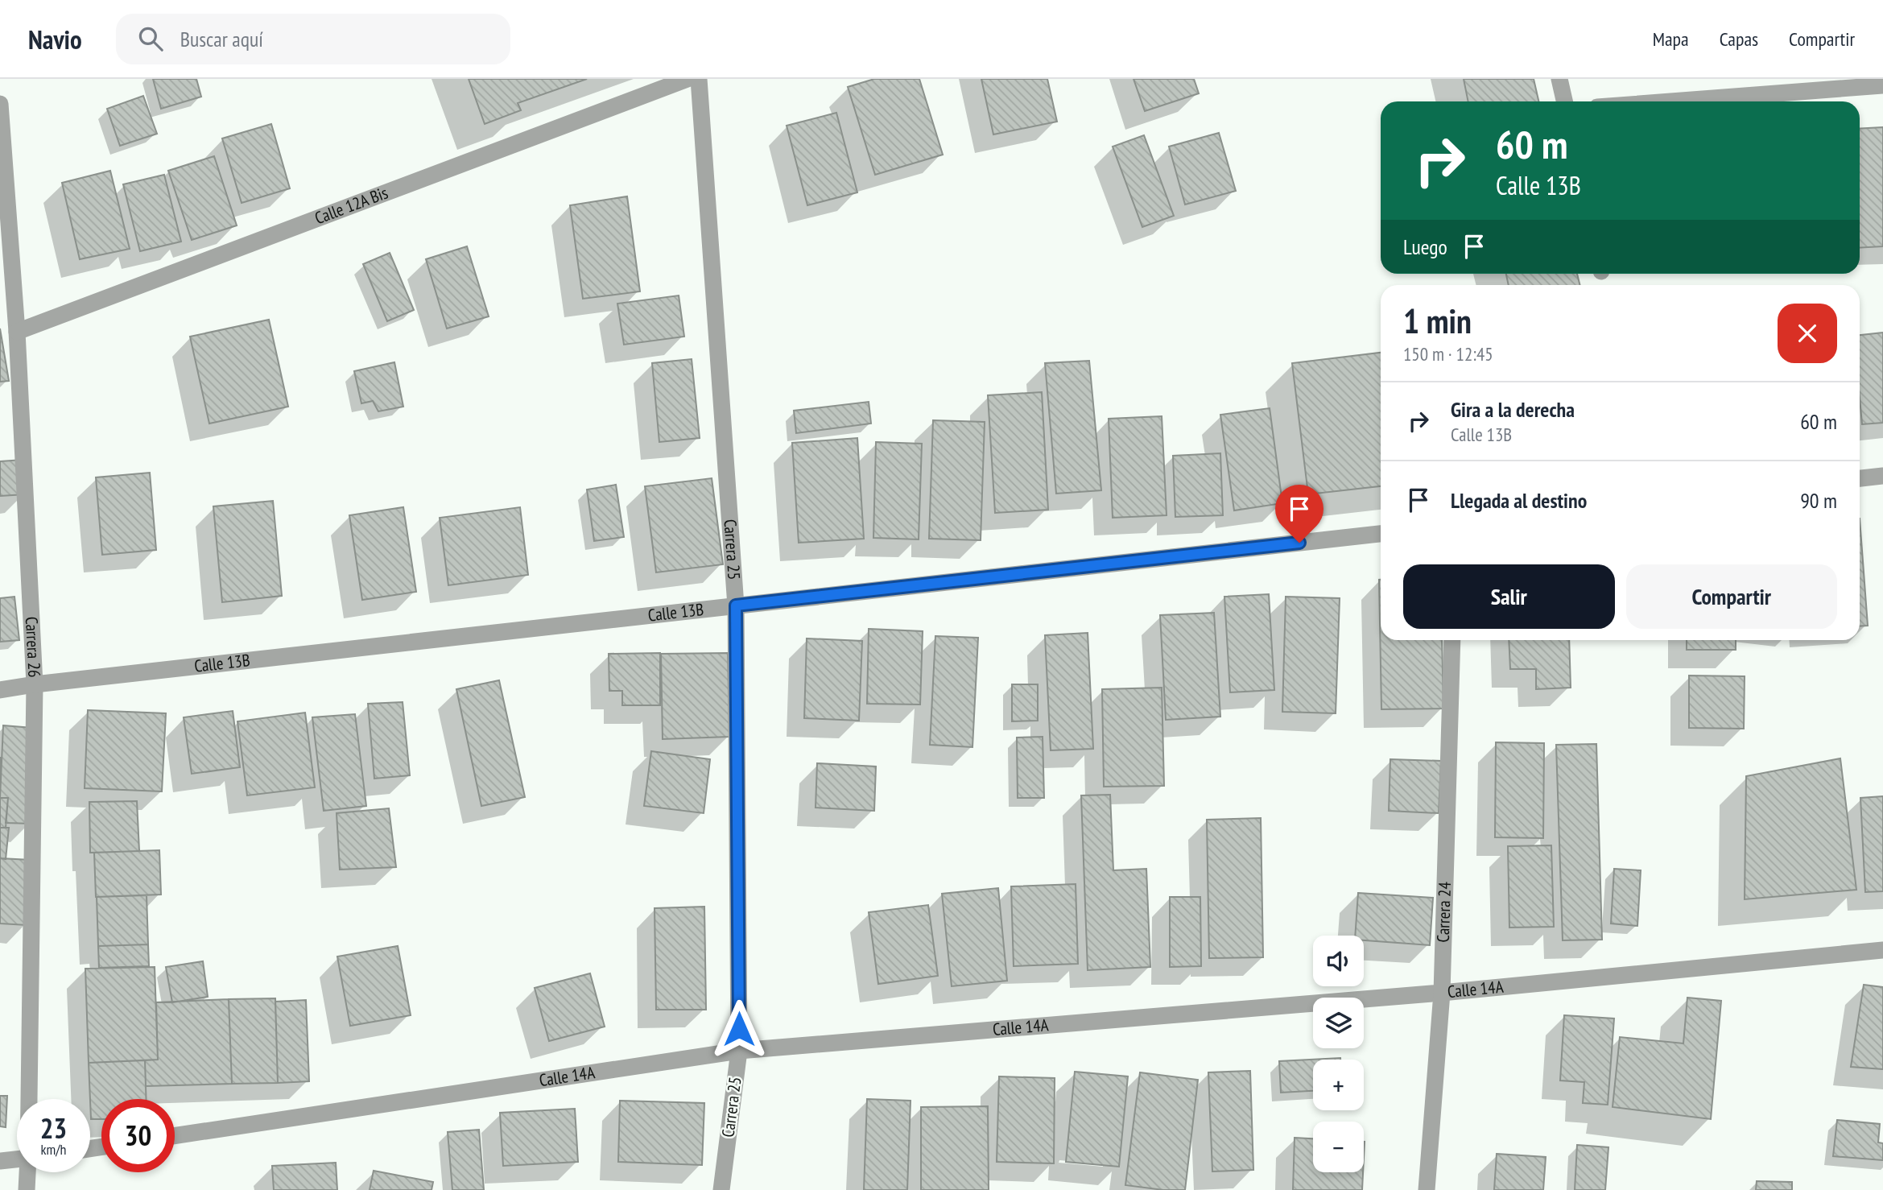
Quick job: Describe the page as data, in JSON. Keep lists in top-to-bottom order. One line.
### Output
{"streets":{"street":["Calle 12A Bis","Carrera 25","Calle 13B","Carrera 26","Carrera 24","Calle 14A"]},"crossings":[["Calle 12A Bis","Carrera 26"],["Carrera 25","Calle 13B"],["Carrera 25","Calle 14A"],["Calle 13B","Carrera 26"],["Carrera 24","Calle 14A"]],"page":{"header":"Navio","search":"Buscar aquí","nav":["Mapa","Capas","Compartir"],"turn":["60 m","Calle 13B"],"then":"Luego","heading":["1 min","150 m · 12:45"],"list":[{"name":"Gira a la derecha","note":"Calle 13B","value":"60 m"},{"name":"Llegada al destino","value":"90 m"}],"buttons":["Salir","Compartir"],"map_buttons":["+","−"],"speed":"23 km/h","limit":"30"}}
